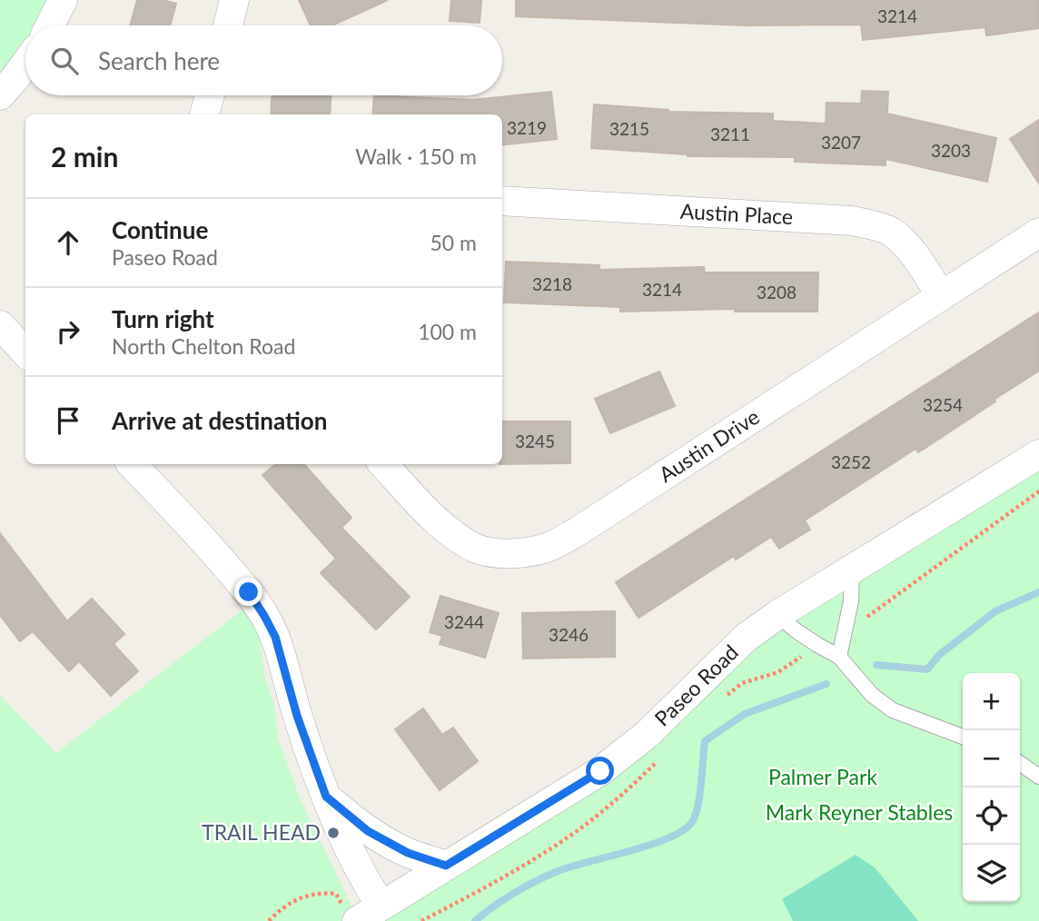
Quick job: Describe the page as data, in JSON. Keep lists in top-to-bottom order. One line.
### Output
{"streets":{"street":["Austin Place","Austin Drive","Paseo Road"]},"crossings":[["Austin Place","Austin Drive"]],"parks":["Palmer Park","Mark Reyner Stables"],"places":["TRAIL HEAD"],"house_numbers":["3214","3219","3215","3211","3207","3203","3218","3214","3208","3254","3245","3252","3244","3246"],"page":{"search":"Search here","heading":["2 min","Walk · 150 m"],"list":[["Continue","Paseo Road","50 m"],["Turn right","North Chelton Road","100 m"],"Arrive at destination"],"map_buttons":["+","−"]}}
